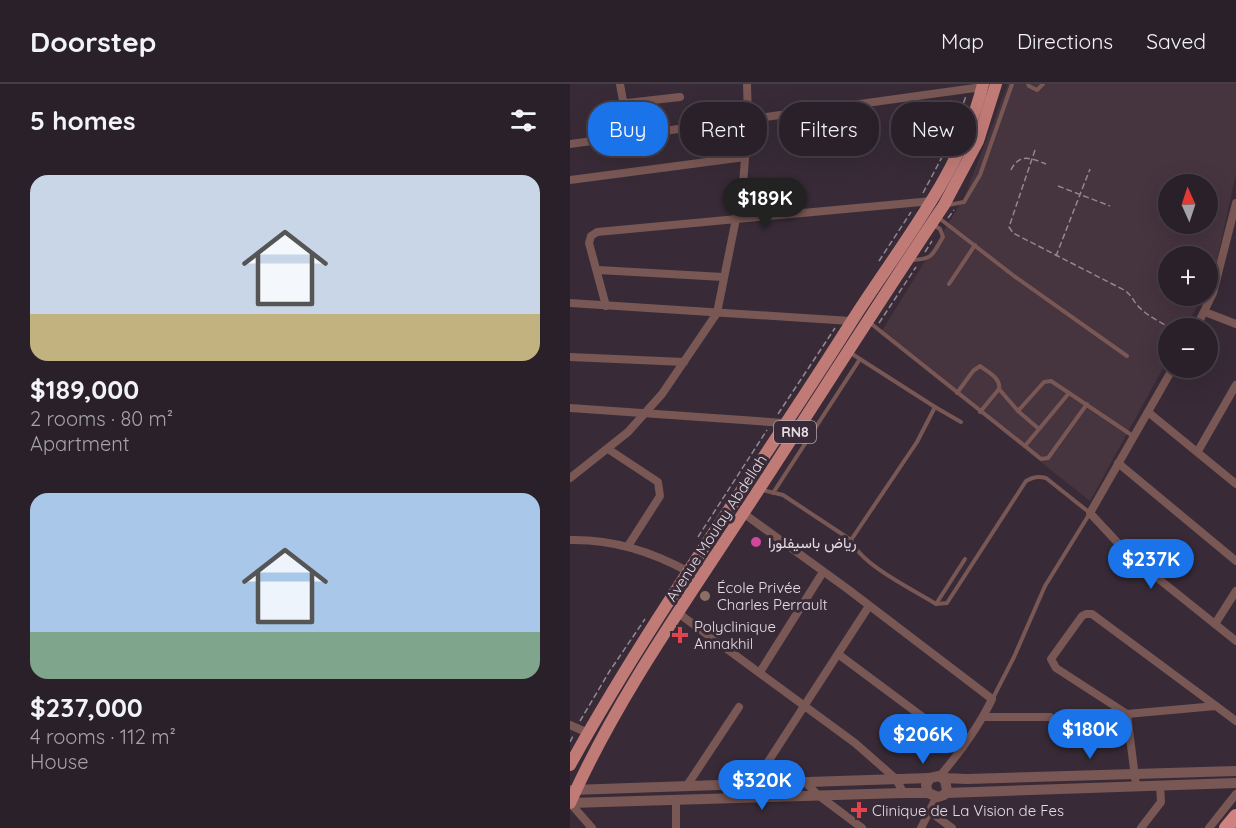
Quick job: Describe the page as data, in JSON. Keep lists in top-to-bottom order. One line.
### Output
{"streets":{"main road":["RN8","Avenue Moulay Abdellah"]},"places":{"other":["رياض باسيفلورا","École Privée Charles Perrault"],"health":["Polyclinique Annakhil","Clinique de La Vision de Fes"]},"north":"top","page":{"header":"Doorstep","nav":["Map","Directions","Saved"],"heading":"5 homes","chip":["Buy","Rent","Filters","New"],"list":[{"name":"$189,000","note":"2 rooms · 80 m² · Apartment"},{"name":"$237,000","note":"4 rooms · 112 m² · House"}],"map_buttons":["+","−"],"price":["$189K","$237K","$180K","$206K","$320K"]}}
